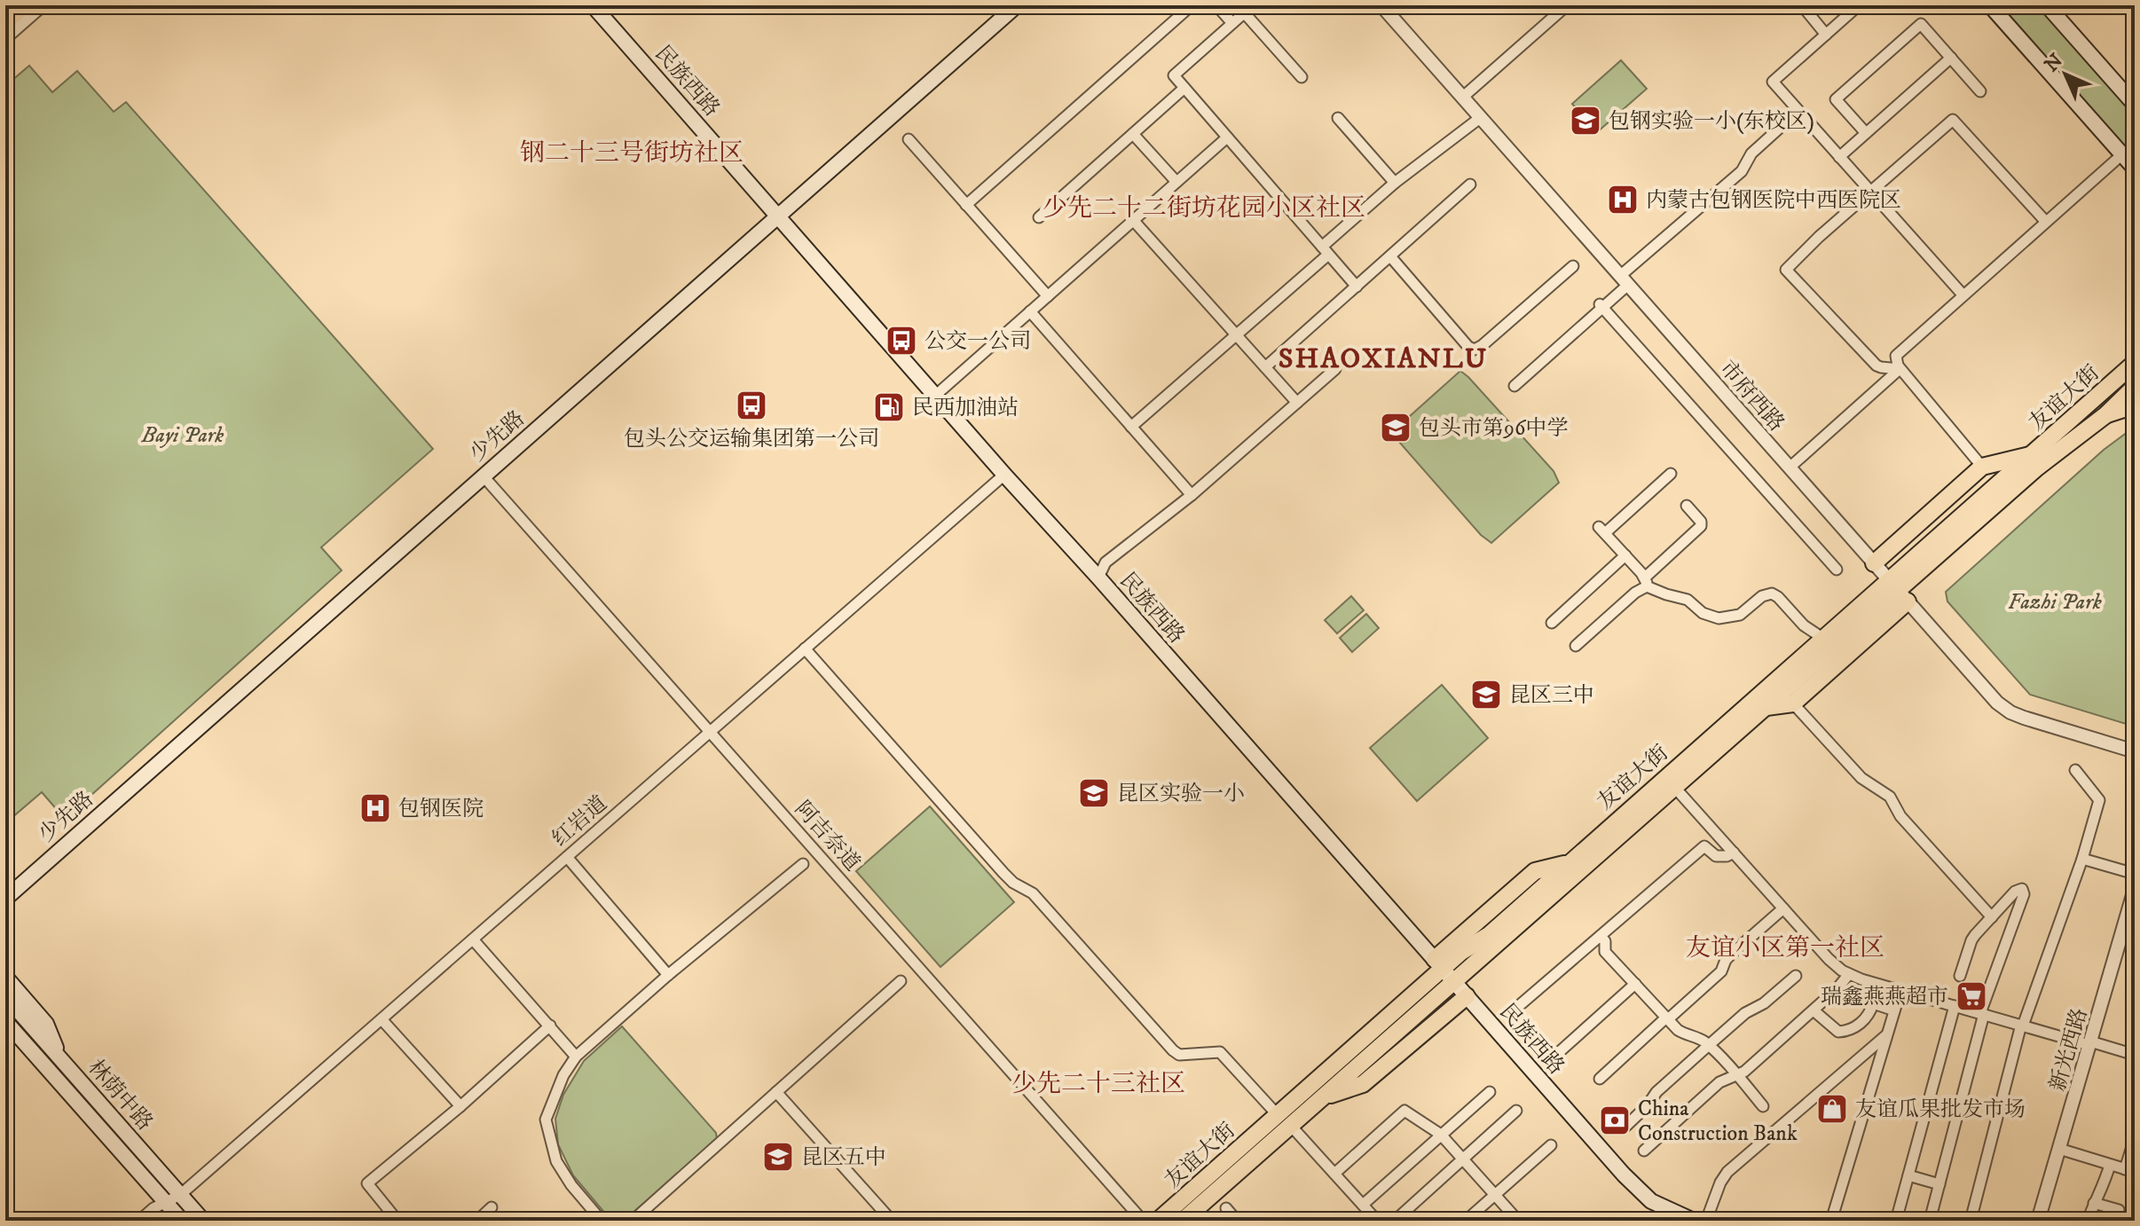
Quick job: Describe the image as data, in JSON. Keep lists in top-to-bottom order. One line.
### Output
{"streets":{"main road":["民族西路","友谊大街","少先路","林荫中路"],"street":["市府西路","红岩道","阿吉奈道","新光西路"]},"crossings":[["民族西路","友谊大街"],["民族西路","少先路"],["民族西路","红岩道"],["市府西路","友谊大街"],["少先路","阿吉奈道"],["红岩道","阿吉奈道"],["红岩道","林荫中路"]],"districts":["钢二十三号街坊社区","少先二十二街坊花园小区社区","SHAOXIANLU","友谊小区第一社区","少先二十三社区"],"parks":["Bayi Park","Fazhi Park"],"places":{"school or university":["包钢实验一小(东校区)","包头市第96中学","昆区三中","昆区实验一小","昆区五中"],"hospital":["内蒙古包钢医院中西医院区","包钢医院"],"bus stop":["公交一公司","包头公交运输集团第一公司"],"fuel station":["民西加油站"],"supermarket":["瑞鑫燕燕超市"],"shop":["友谊瓜果批发市场"],"bank":["China Construction Bank"]},"north":"top left"}
